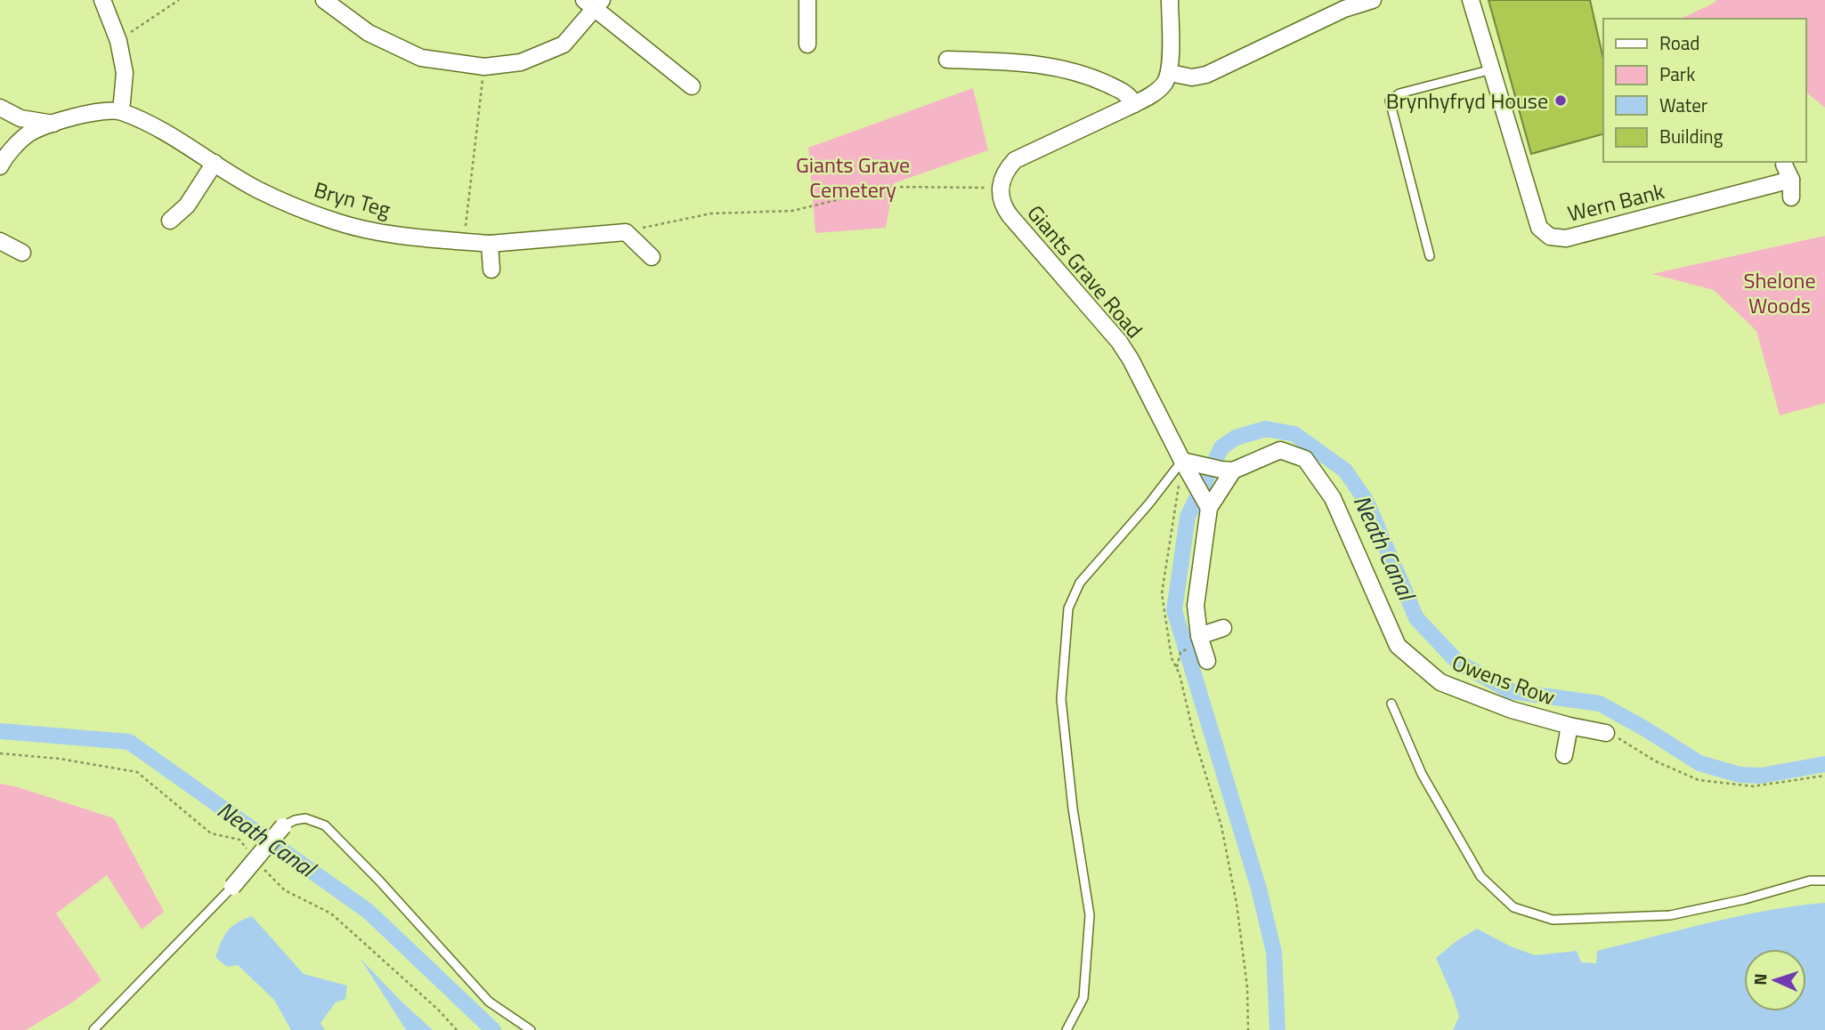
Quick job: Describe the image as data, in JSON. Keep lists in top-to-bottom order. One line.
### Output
{"streets":{"street":["Bryn Teg","Wern Bank","Giants Grave Road","Owens Row"]},"water":["Neath Canal"],"parks":["Giants Grave Cemetery","Shelone Woods"],"places":["Brynhyfryd House"],"legend":["Road","Park","Water","Building"],"north":"left"}
